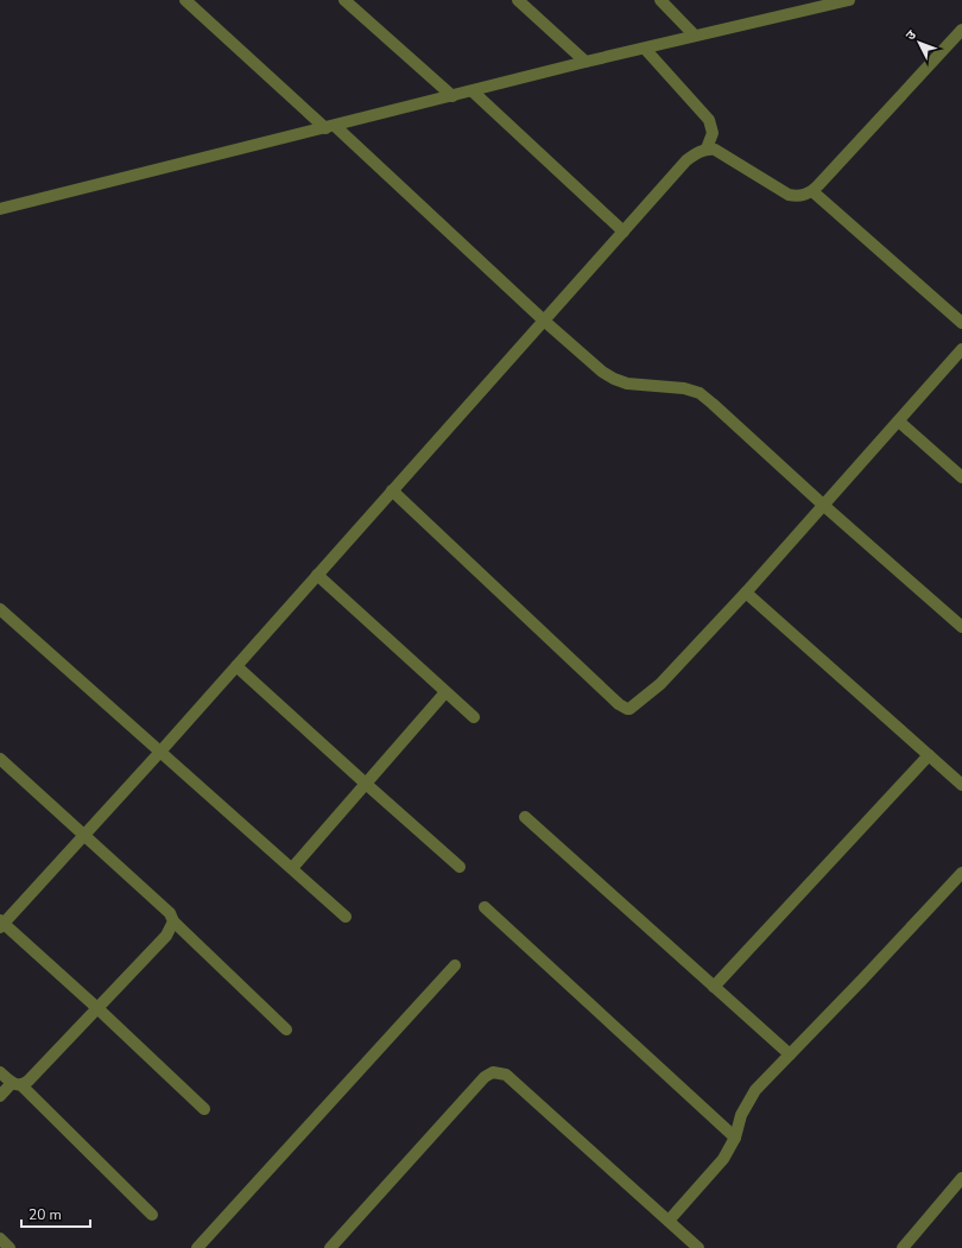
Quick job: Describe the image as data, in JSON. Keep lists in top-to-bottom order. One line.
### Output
{"scale_bar":"20 m","north":"top left"}
